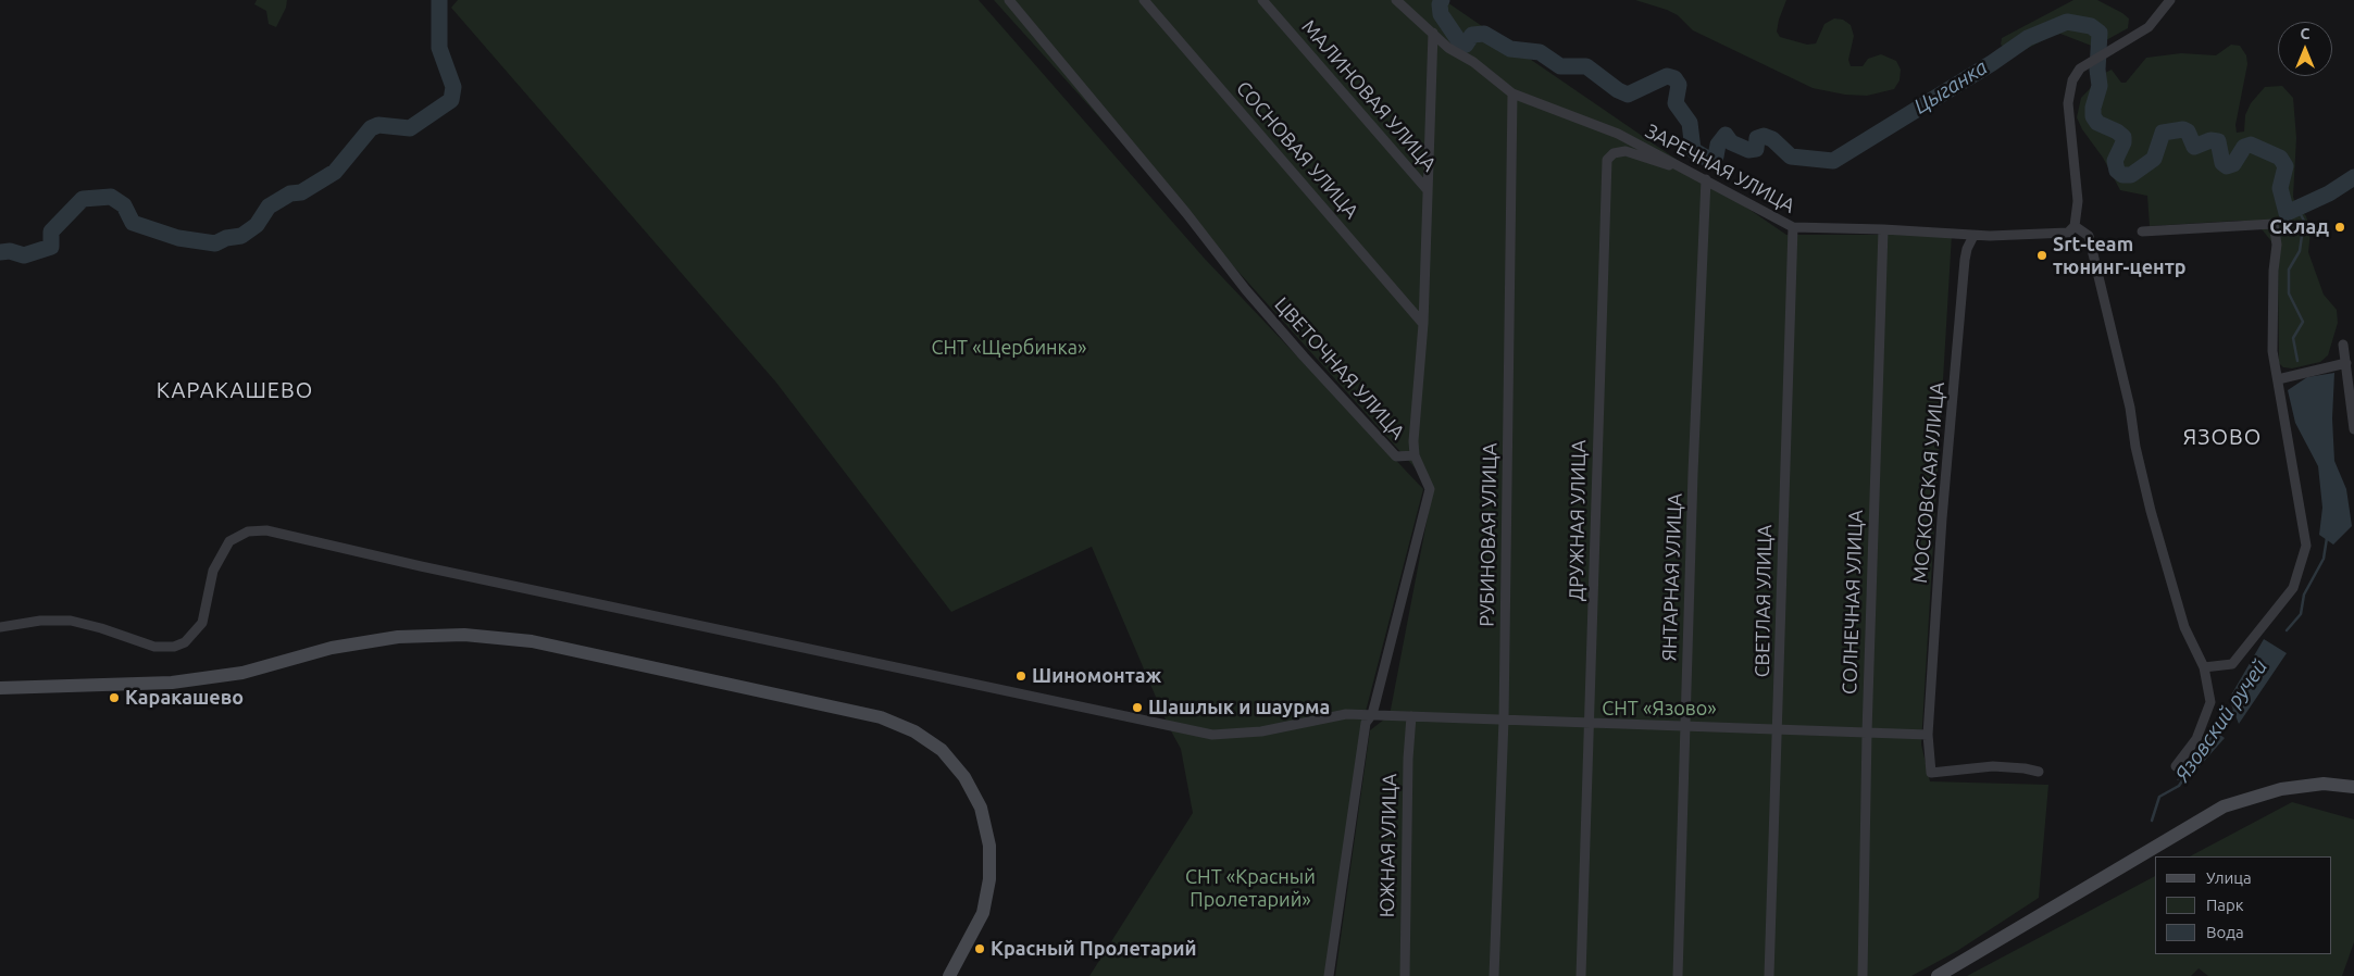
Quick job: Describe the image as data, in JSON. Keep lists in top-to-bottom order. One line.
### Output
{"streets":{"street":["МАЛИНОВАЯ УЛИЦА","СОСНОВАЯ УЛИЦА","ЗАРЕЧНАЯ УЛИЦА","ЦВЕТОЧНАЯ УЛИЦА","МОСКОВСКАЯ УЛИЦА","ДРУЖНАЯ УЛИЦА","РУБИНОВАЯ УЛИЦА","ЯНТАРНАЯ УЛИЦА","СВЕТЛАЯ УЛИЦА","СОЛНЕЧНАЯ УЛИЦА","ЮЖНАЯ УЛИЦА"]},"crossings":[["ЗАРЕЧНАЯ УЛИЦА","МОСКОВСКАЯ УЛИЦА"],["ЗАРЕЧНАЯ УЛИЦА","ДРУЖНАЯ УЛИЦА"],["ЗАРЕЧНАЯ УЛИЦА","РУБИНОВАЯ УЛИЦА"],["ЗАРЕЧНАЯ УЛИЦА","ЯНТАРНАЯ УЛИЦА"],["ЗАРЕЧНАЯ УЛИЦА","СВЕТЛАЯ УЛИЦА"],["ЗАРЕЧНАЯ УЛИЦА","СОЛНЕЧНАЯ УЛИЦА"]],"districts":["КАРАКАШЕВО","ЯЗОВО"],"water":["Цыганка","Язовский ручей"],"parks":["СНТ «Щербинка»","СНТ «Язово»","СНТ «Красный Пролетарий»"],"places":["Склад","Srt-team тюнинг-центр","Шиномонтаж","Каракашево","Шашлык и шаурма","Красный Пролетарий"],"legend":["Улица","Парк","Вода"],"north":"top"}
